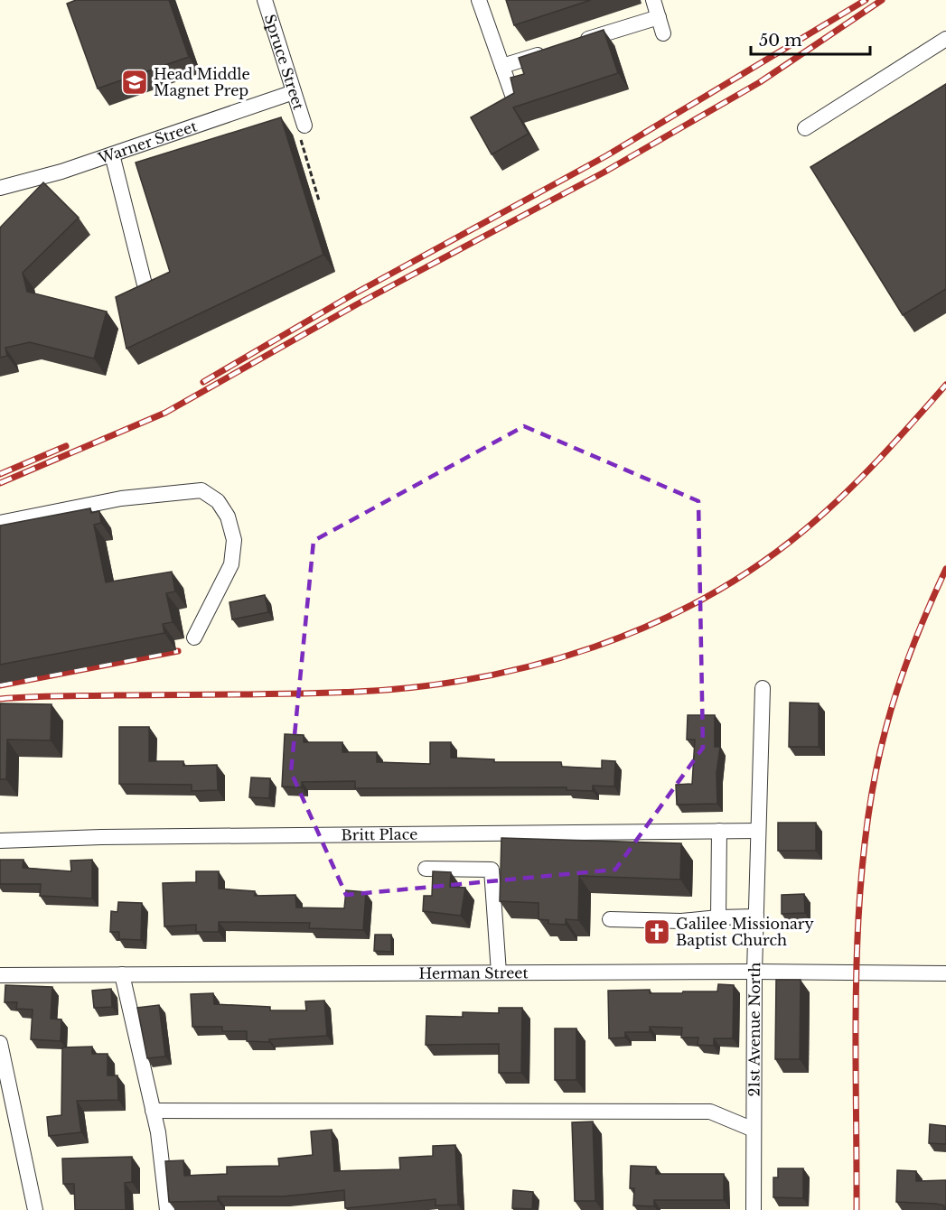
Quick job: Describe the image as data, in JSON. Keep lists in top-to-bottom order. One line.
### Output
{"streets":{"street":["Spruce Street","Warner Street","Britt Place","Herman Street","21st Avenue North"]},"crossings":[["Spruce Street","Warner Street"],["Britt Place","21st Avenue North"],["Herman Street","21st Avenue North"]],"places":{"school or university":["Head Middle Magnet Prep"],"church":["Galilee Missionary Baptist Church"]},"scale_bar":"50 m"}
